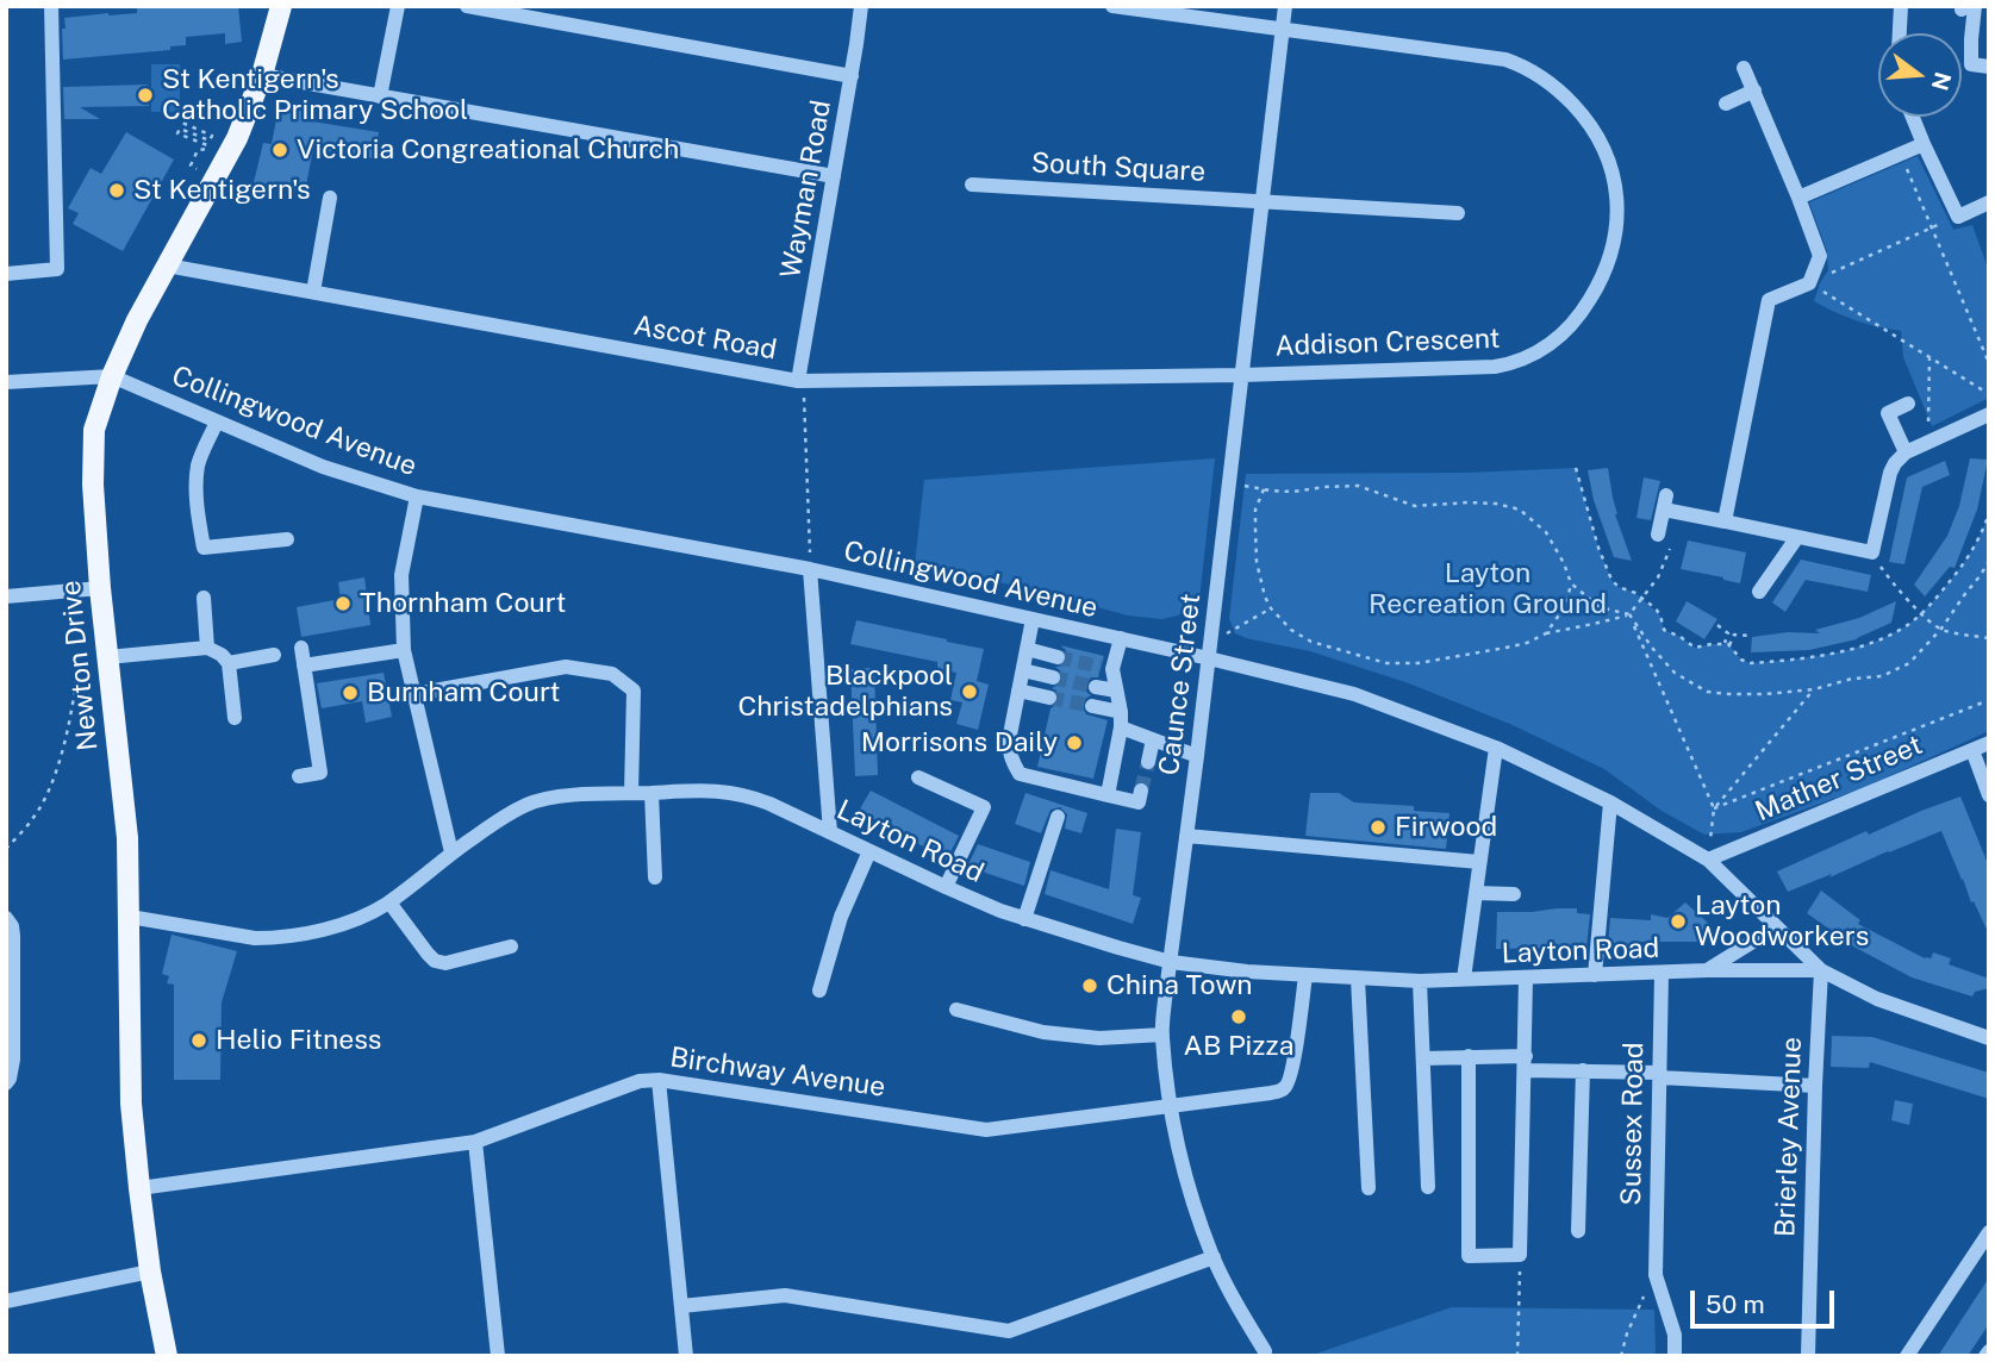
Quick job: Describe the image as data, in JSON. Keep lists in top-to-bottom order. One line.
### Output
{"streets":{"main road":["Newton Drive"],"street":["South Square","Wayman Road","Ascot Road","Addison Crescent","Collingwood Avenue","Caunce Street","Mather Street","Layton Road","Birchway Avenue","Sussex Road","Brierley Avenue"]},"crossings":[["South Square","Caunce Street"],["Wayman Road","Ascot Road"],["Ascot Road","Addison Crescent"],["Ascot Road","Newton Drive"],["Ascot Road","Caunce Street"],["Addison Crescent","Caunce Street"],["Collingwood Avenue","Newton Drive"],["Collingwood Avenue","Caunce Street"],["Collingwood Avenue","Mather Street"],["Collingwood Avenue","Layton Road"],["Newton Drive","Layton Road"],["Newton Drive","Birchway Avenue"],["Caunce Street","Layton Road"],["Caunce Street","Birchway Avenue"],["Layton Road","Birchway Avenue"],["Layton Road","Sussex Road"],["Layton Road","Brierley Avenue"]],"parks":["Layton Recreation Ground"],"places":["St Kentigern's Catholic Primary School","Victoria Congreational Church","St Kentigern's","Thornham Court","Blackpool Christadelphians","Burnham Court","Morrisons Daily","Firwood","Layton Woodworkers","China Town","AB Pizza","Helio Fitness"],"scale_bar":"50 m","north":"right"}
